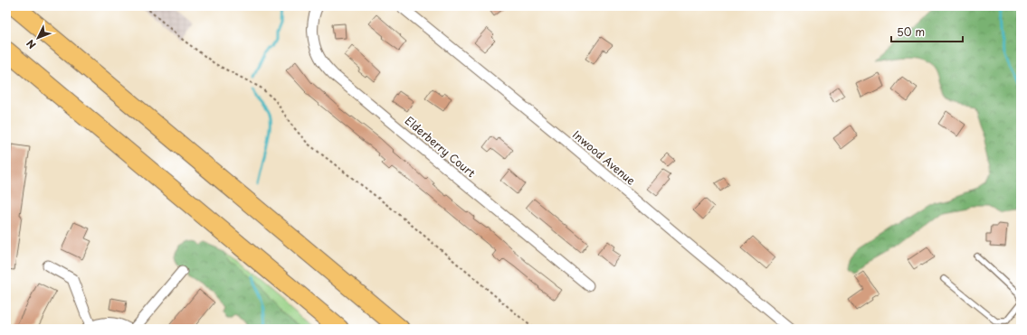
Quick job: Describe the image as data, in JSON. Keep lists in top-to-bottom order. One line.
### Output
{"streets":{"street":["Elderberry Court","Inwood Avenue"]},"scale_bar":"50 m","north":"bottom left"}
